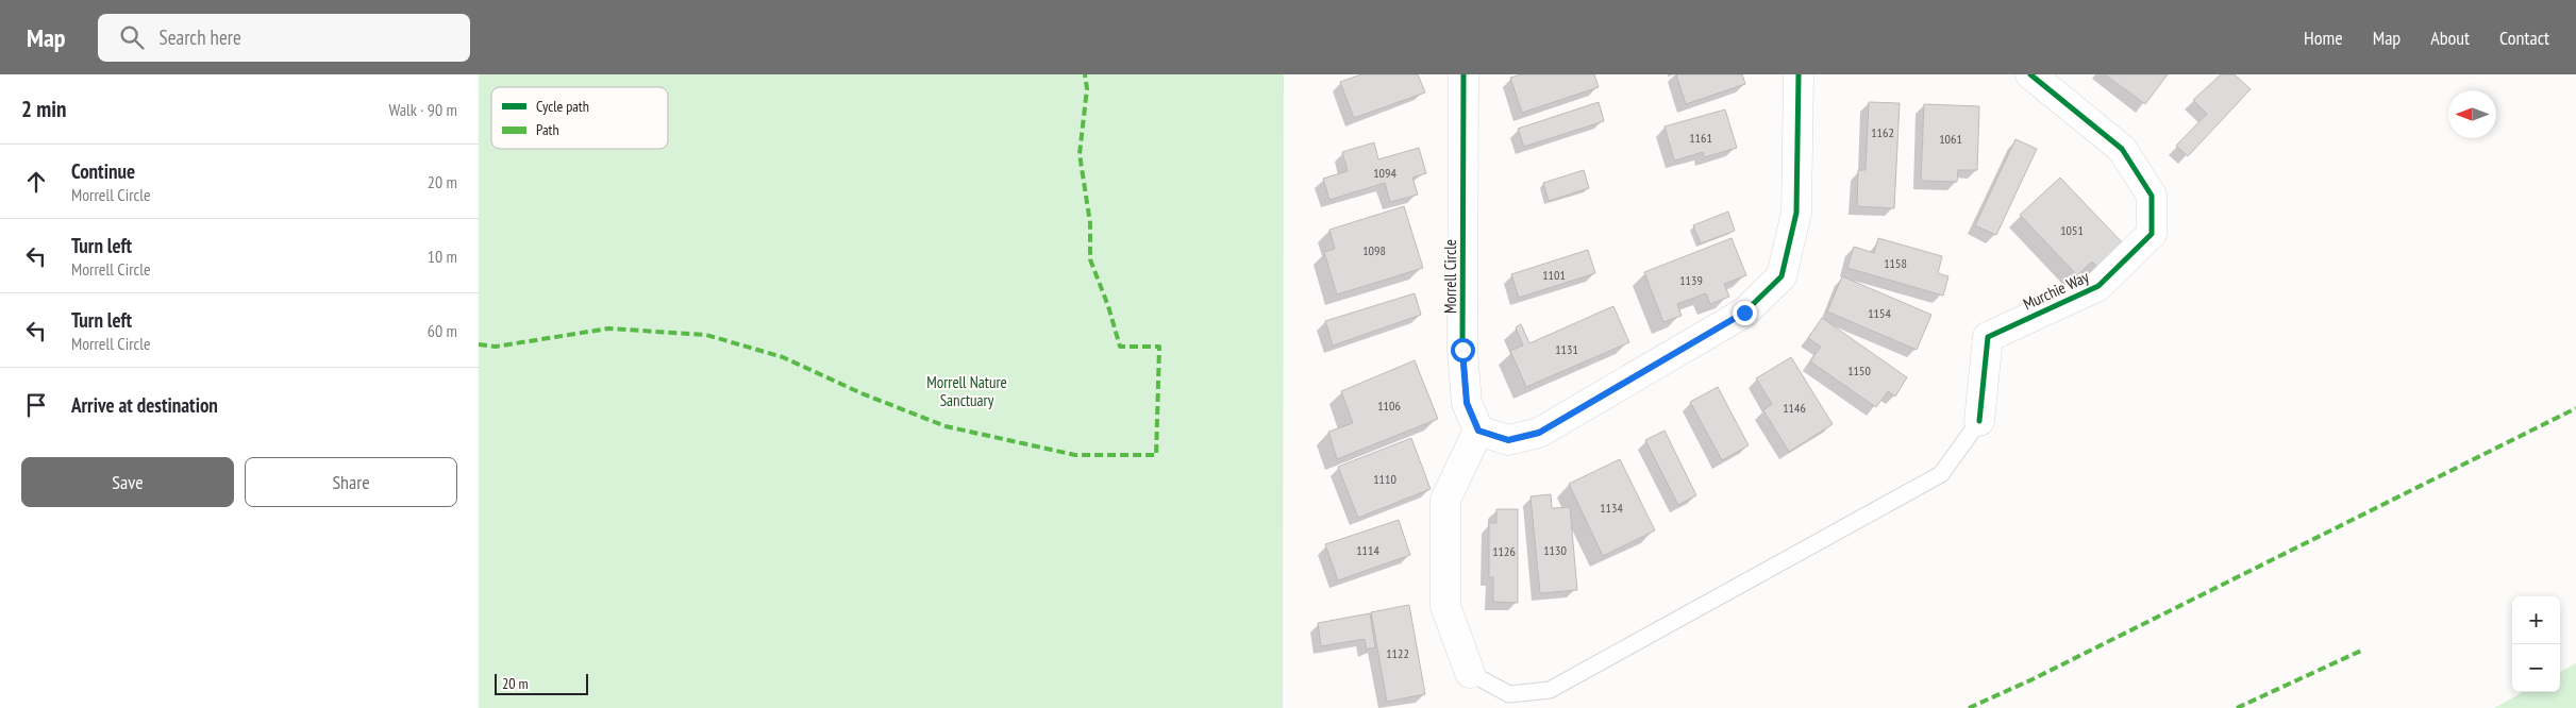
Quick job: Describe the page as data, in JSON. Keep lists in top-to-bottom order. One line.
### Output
{"streets":{"street":["Morrell Circle","Murchie Way"]},"parks":["Morrell Nature Sanctuary"],"house_numbers":["1162","1161","1061","1094","1051","1098","1158","1101","1139","1154","1131","1150","1106","1146","1110","1134","1114","1130","1126","1122"],"legend":["Cycle path","Path"],"scale_bar":"20 m","north":"left","page":{"header":"Map","search":"Search here","nav":["Home","Map","About","Contact"],"heading":["2 min","Walk · 90 m"],"list":[["Continue","Morrell Circle","20 m"],["Turn left","Morrell Circle","10 m"],["Turn left","Morrell Circle","60 m"],"Arrive at destination"],"buttons":["Save","Share"],"map_buttons":["+","−"],"scale":"20 m"}}
